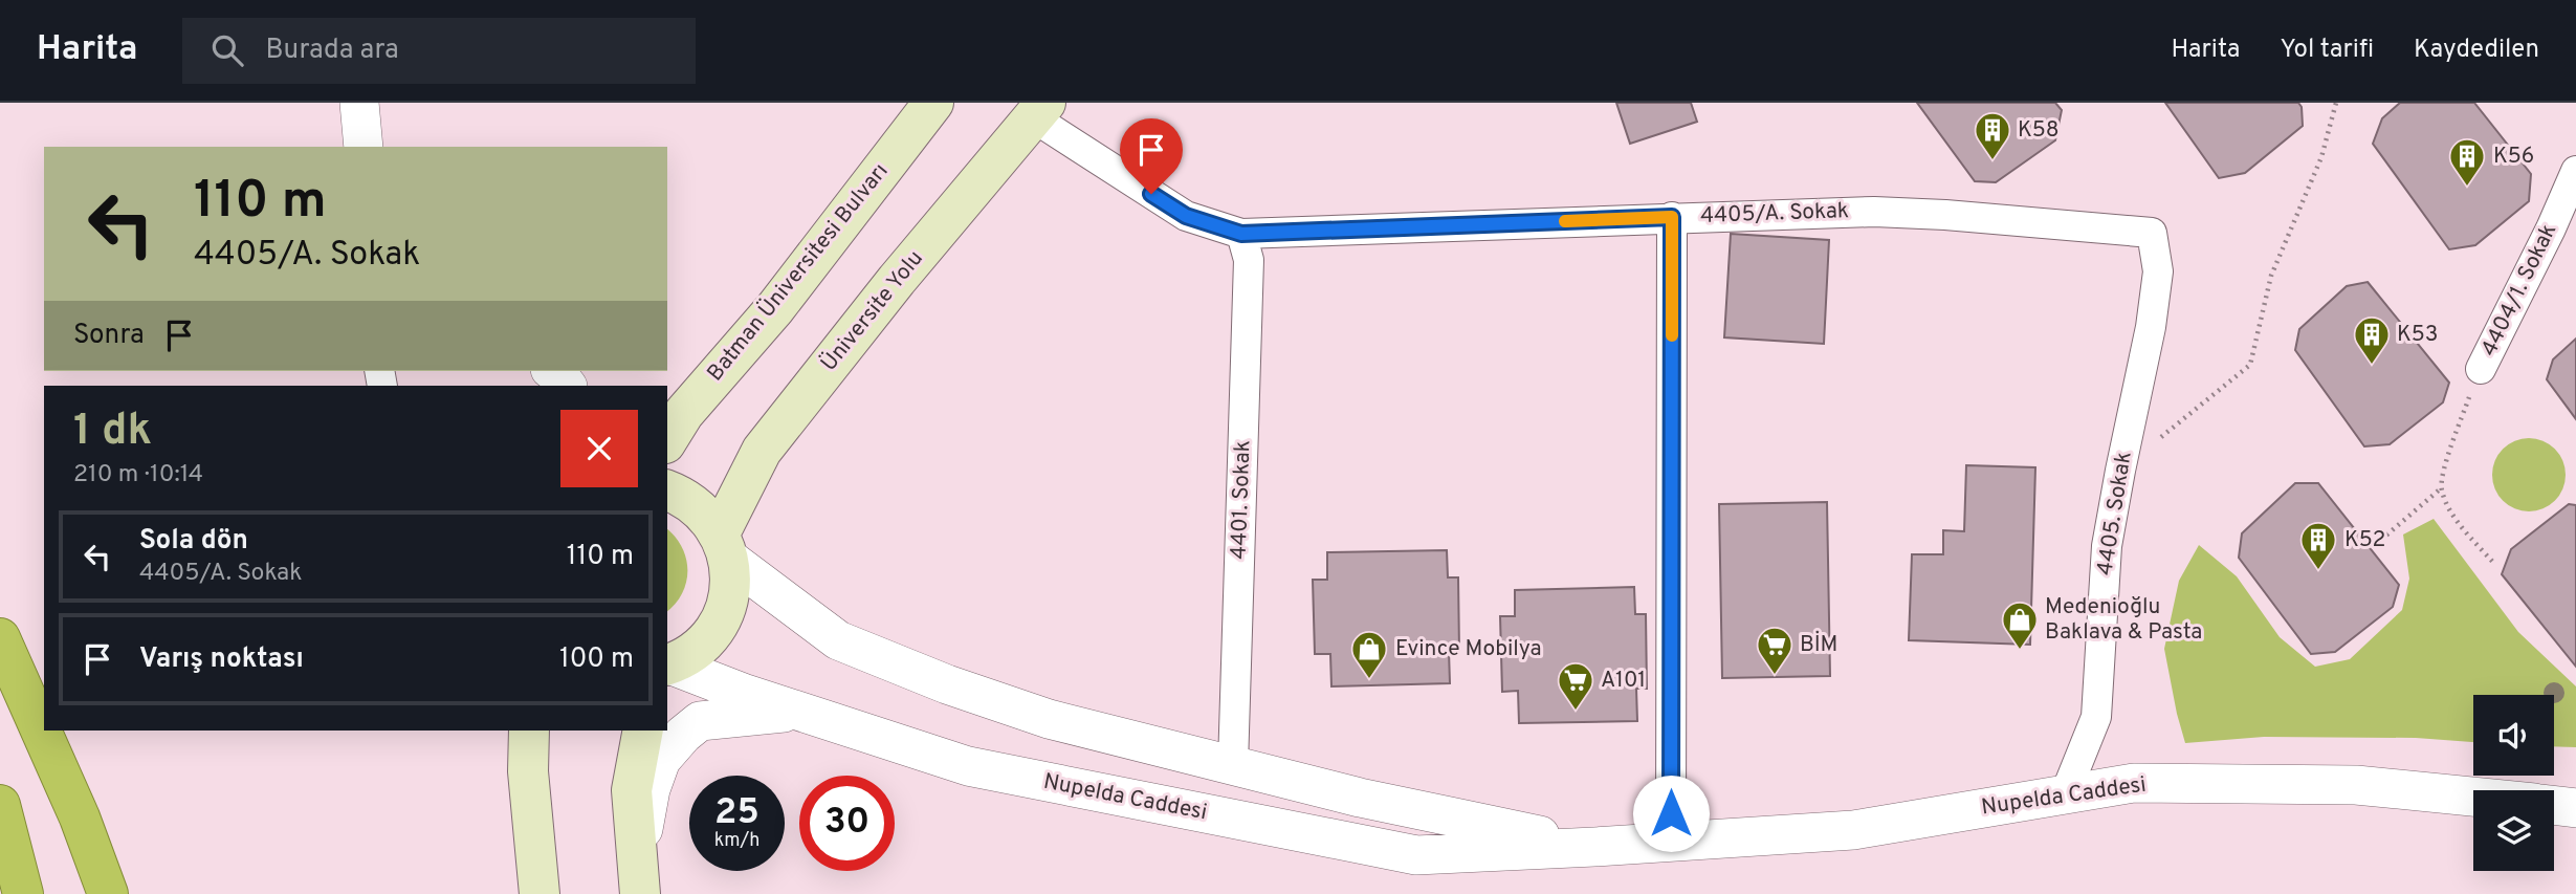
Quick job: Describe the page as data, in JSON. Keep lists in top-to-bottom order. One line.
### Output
{"streets":{"main road":["Batman Üniversitesi Bulvarı","Üniversite Yolu"],"street":["4405/A. Sokak","4404/1. Sokak","4401. Sokak","4405. Sokak","Nupelda Caddesi"]},"crossings":[["4405/A. Sokak","Üniversite Yolu"],["4405/A. Sokak","4401. Sokak"],["4405/A. Sokak","4405. Sokak"],["Üniversite Yolu","Nupelda Caddesi"],["4401. Sokak","Nupelda Caddesi"],["4405. Sokak","Nupelda Caddesi"]],"places":{"building":["K58","K56","K53","K52"],"shop":["Medenioğlu Baklava & Pasta","Evince Mobilya"],"supermarket":["BİM","A101"]},"page":{"header":"Harita","search":"Burada ara","nav":["Harita","Yol tarifi","Kaydedilen"],"turn":["110 m","4405/A. Sokak"],"then":"Sonra","heading":["1 dk","210 m · 10:14"],"list":[{"name":"Sola dön","note":"4405/A. Sokak","value":"110 m"},{"name":"Varış noktası","value":"100 m"}],"speed":"25 km/h","limit":"30"}}
